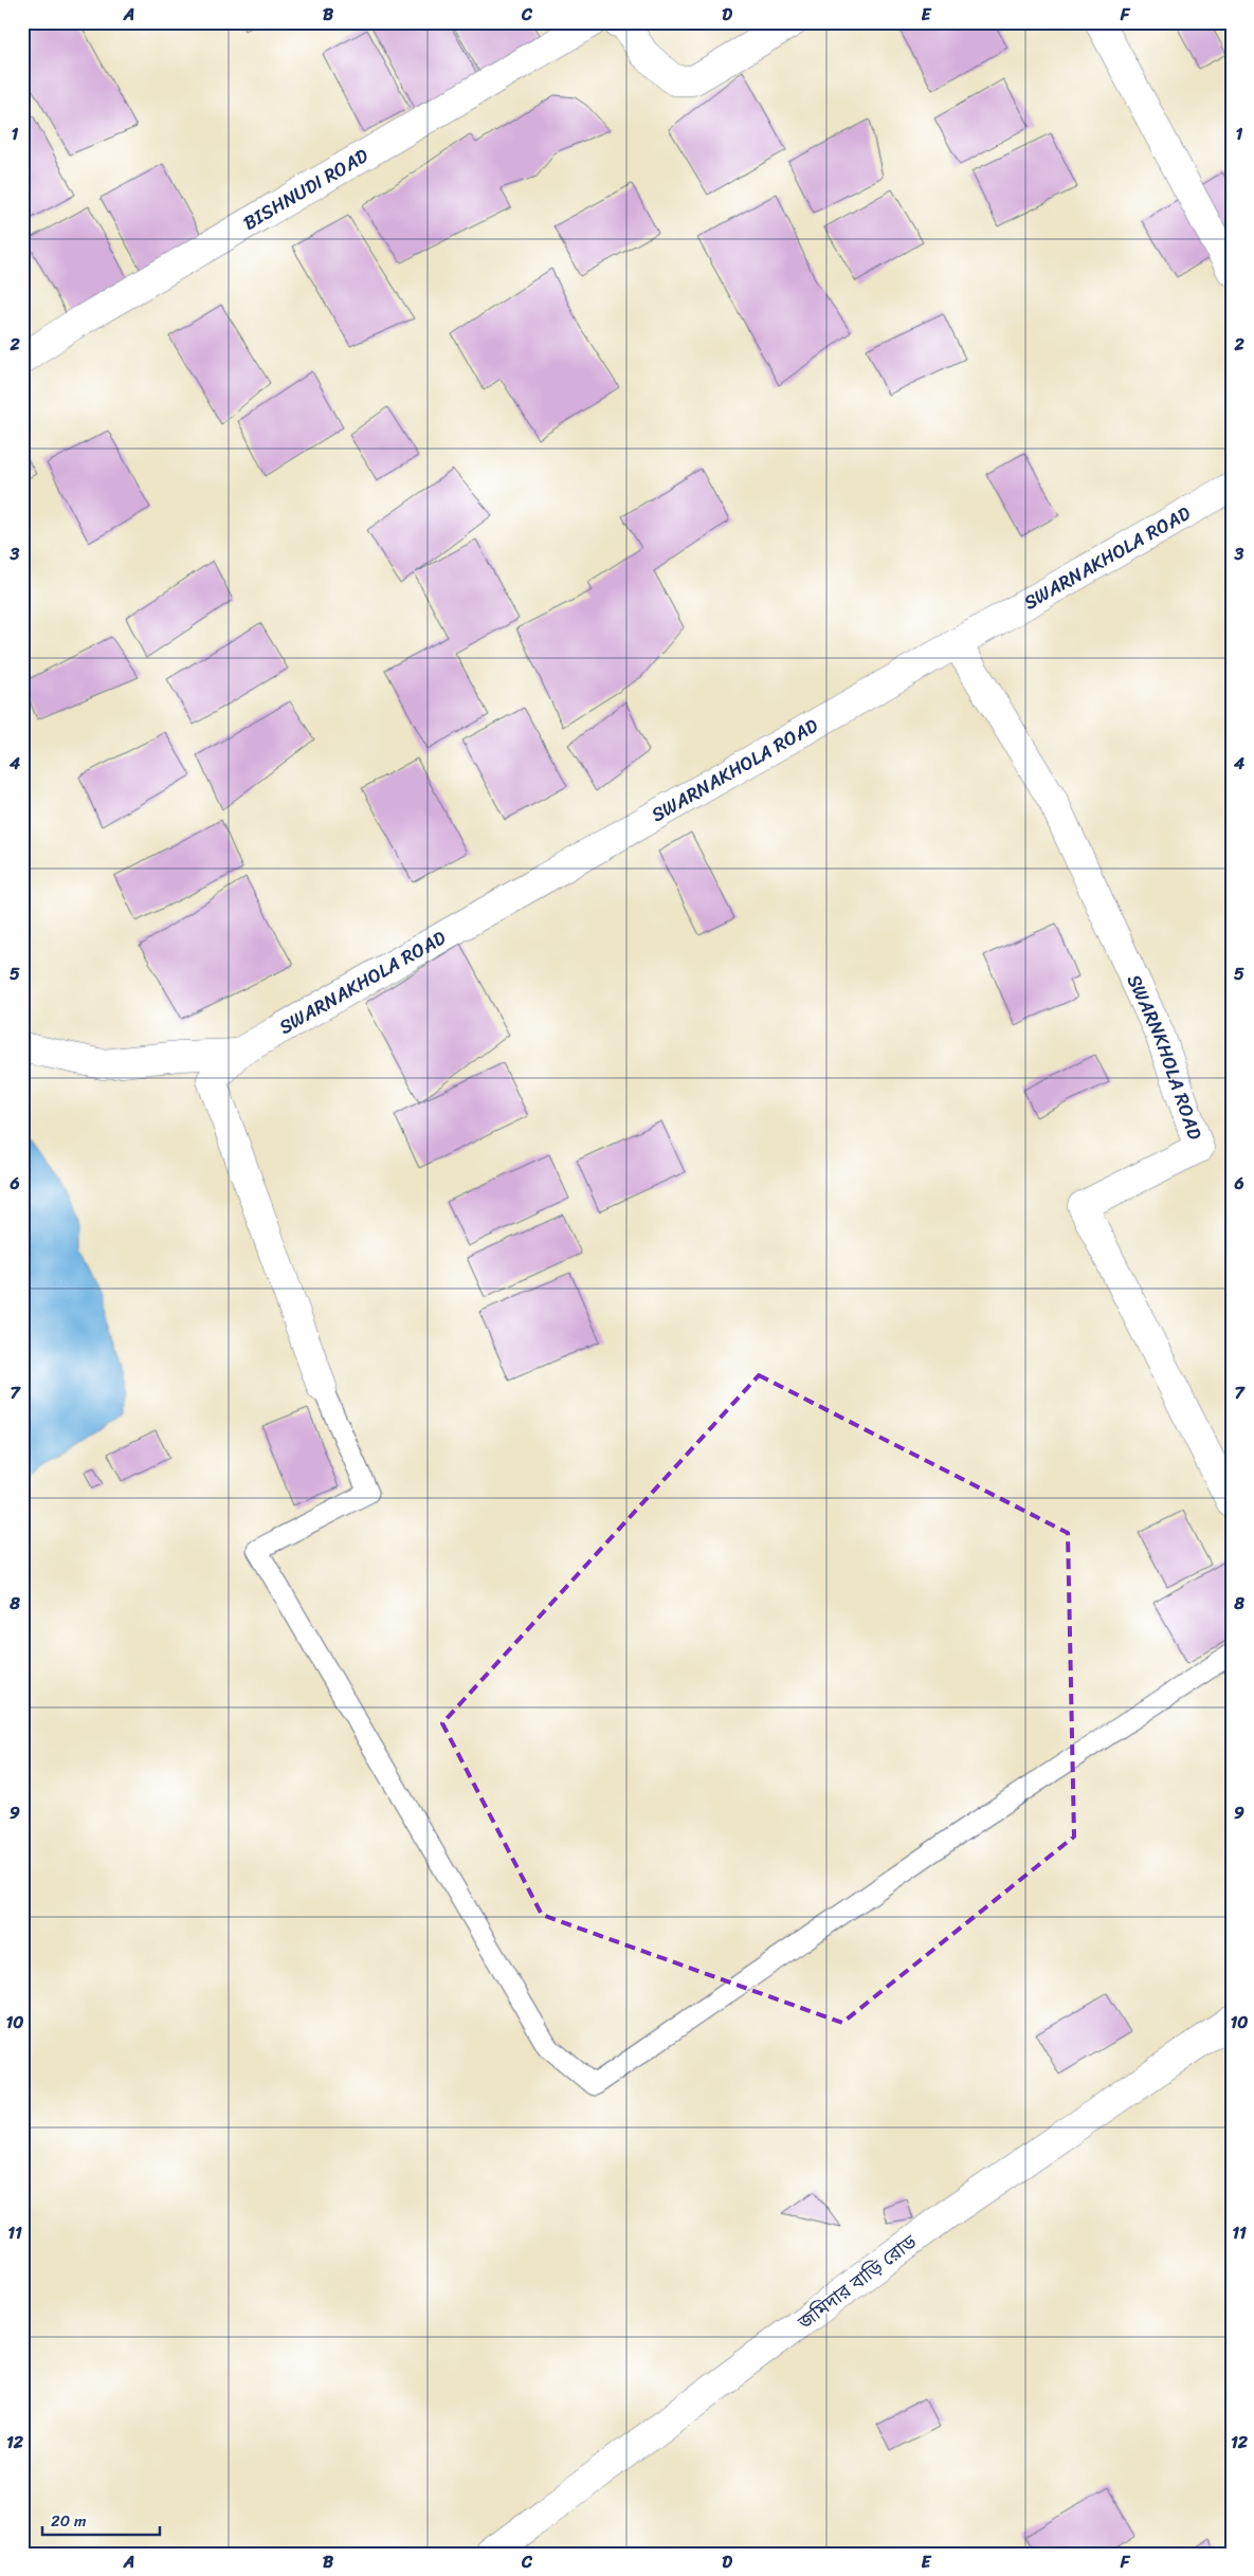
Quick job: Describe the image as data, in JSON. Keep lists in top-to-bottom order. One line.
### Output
{"streets":{"street":["BISHNUDI ROAD","SWARNAKHOLA ROAD","SWARNKHOLA ROAD","জমিদার বাড়ি রোড"]},"crossings":[["SWARNAKHOLA ROAD","SWARNKHOLA ROAD"]],"scale_bar":"20 m","grid":{"columns":["A","B","C","D","E","F"],"rows":["1","2","3","4","5","6","7","8","9","10","11","12"]}}
